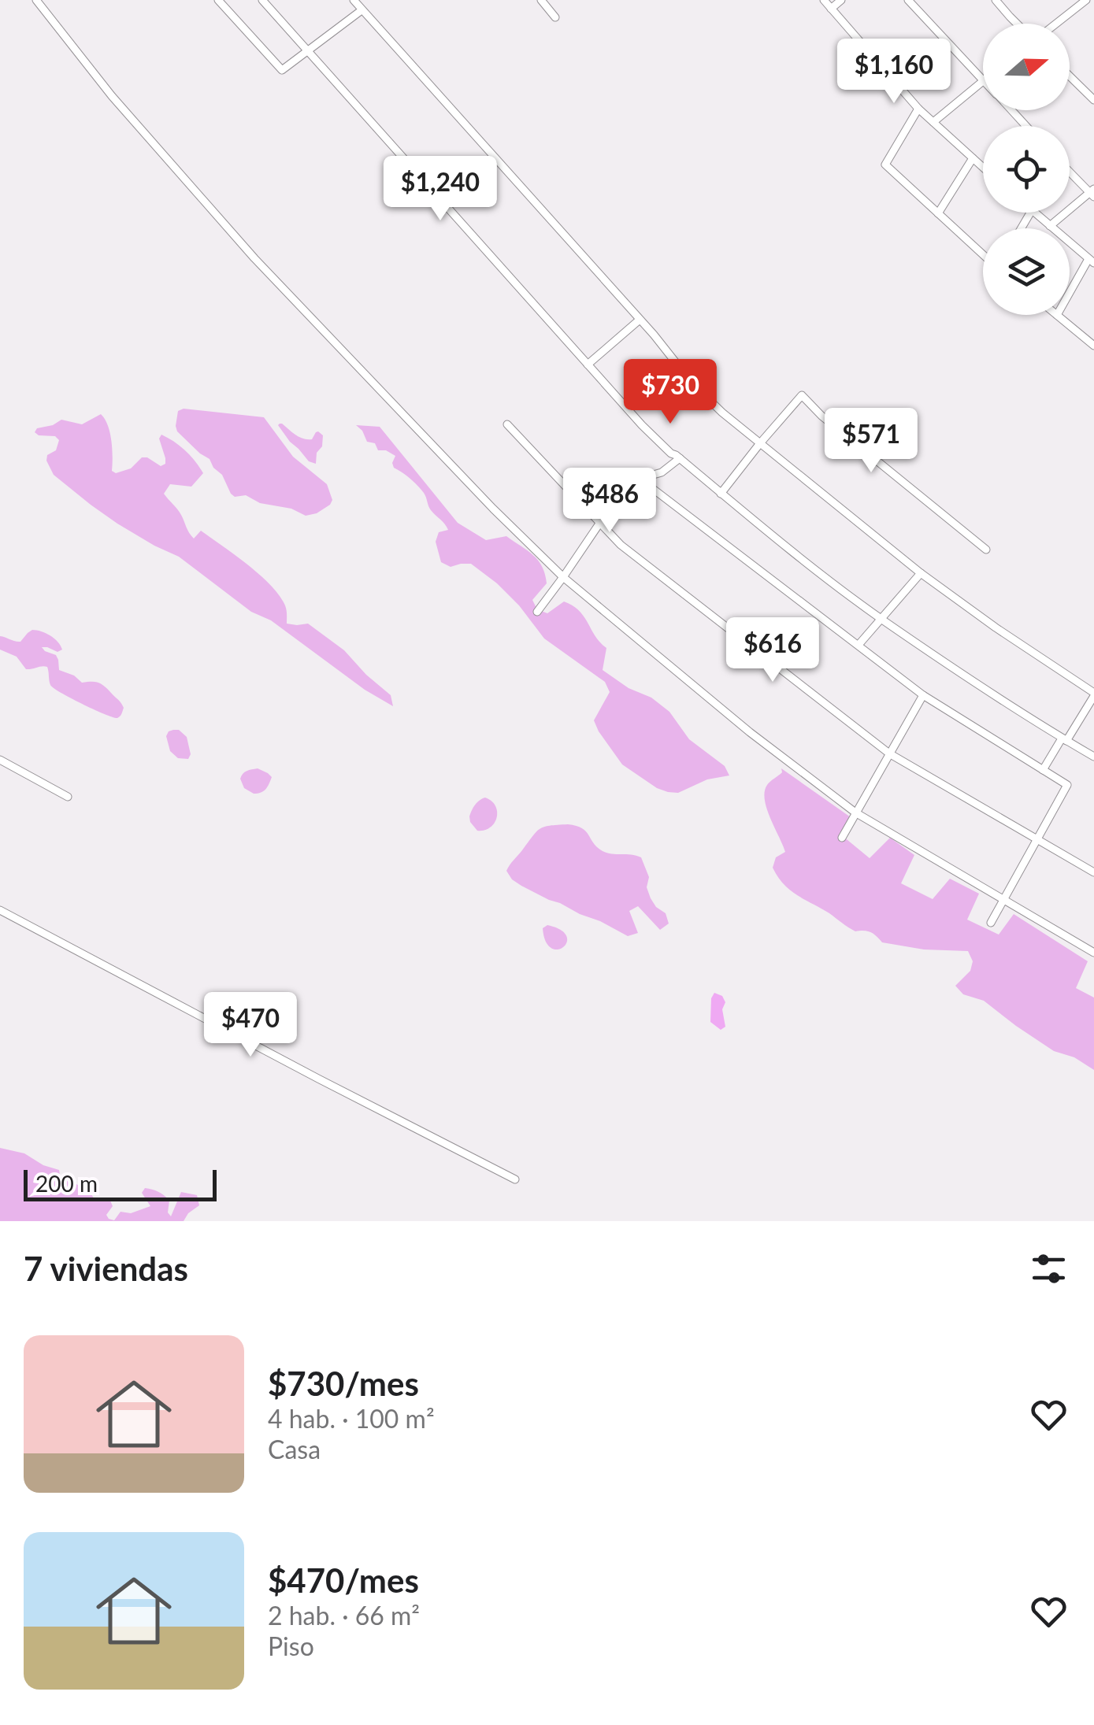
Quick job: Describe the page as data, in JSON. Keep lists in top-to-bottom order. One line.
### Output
{"scale_bar":"200 m","north":"right","page":{"price":["$1,160","$1,240","$730","$571","$486","$616","$470"],"scale":"200 m","heading":"7 viviendas","list":[{"name":"$730/mes","note":"4 hab. · 100 m² · Casa"},{"name":"$470/mes","note":"2 hab. · 66 m² · Piso"}]}}
